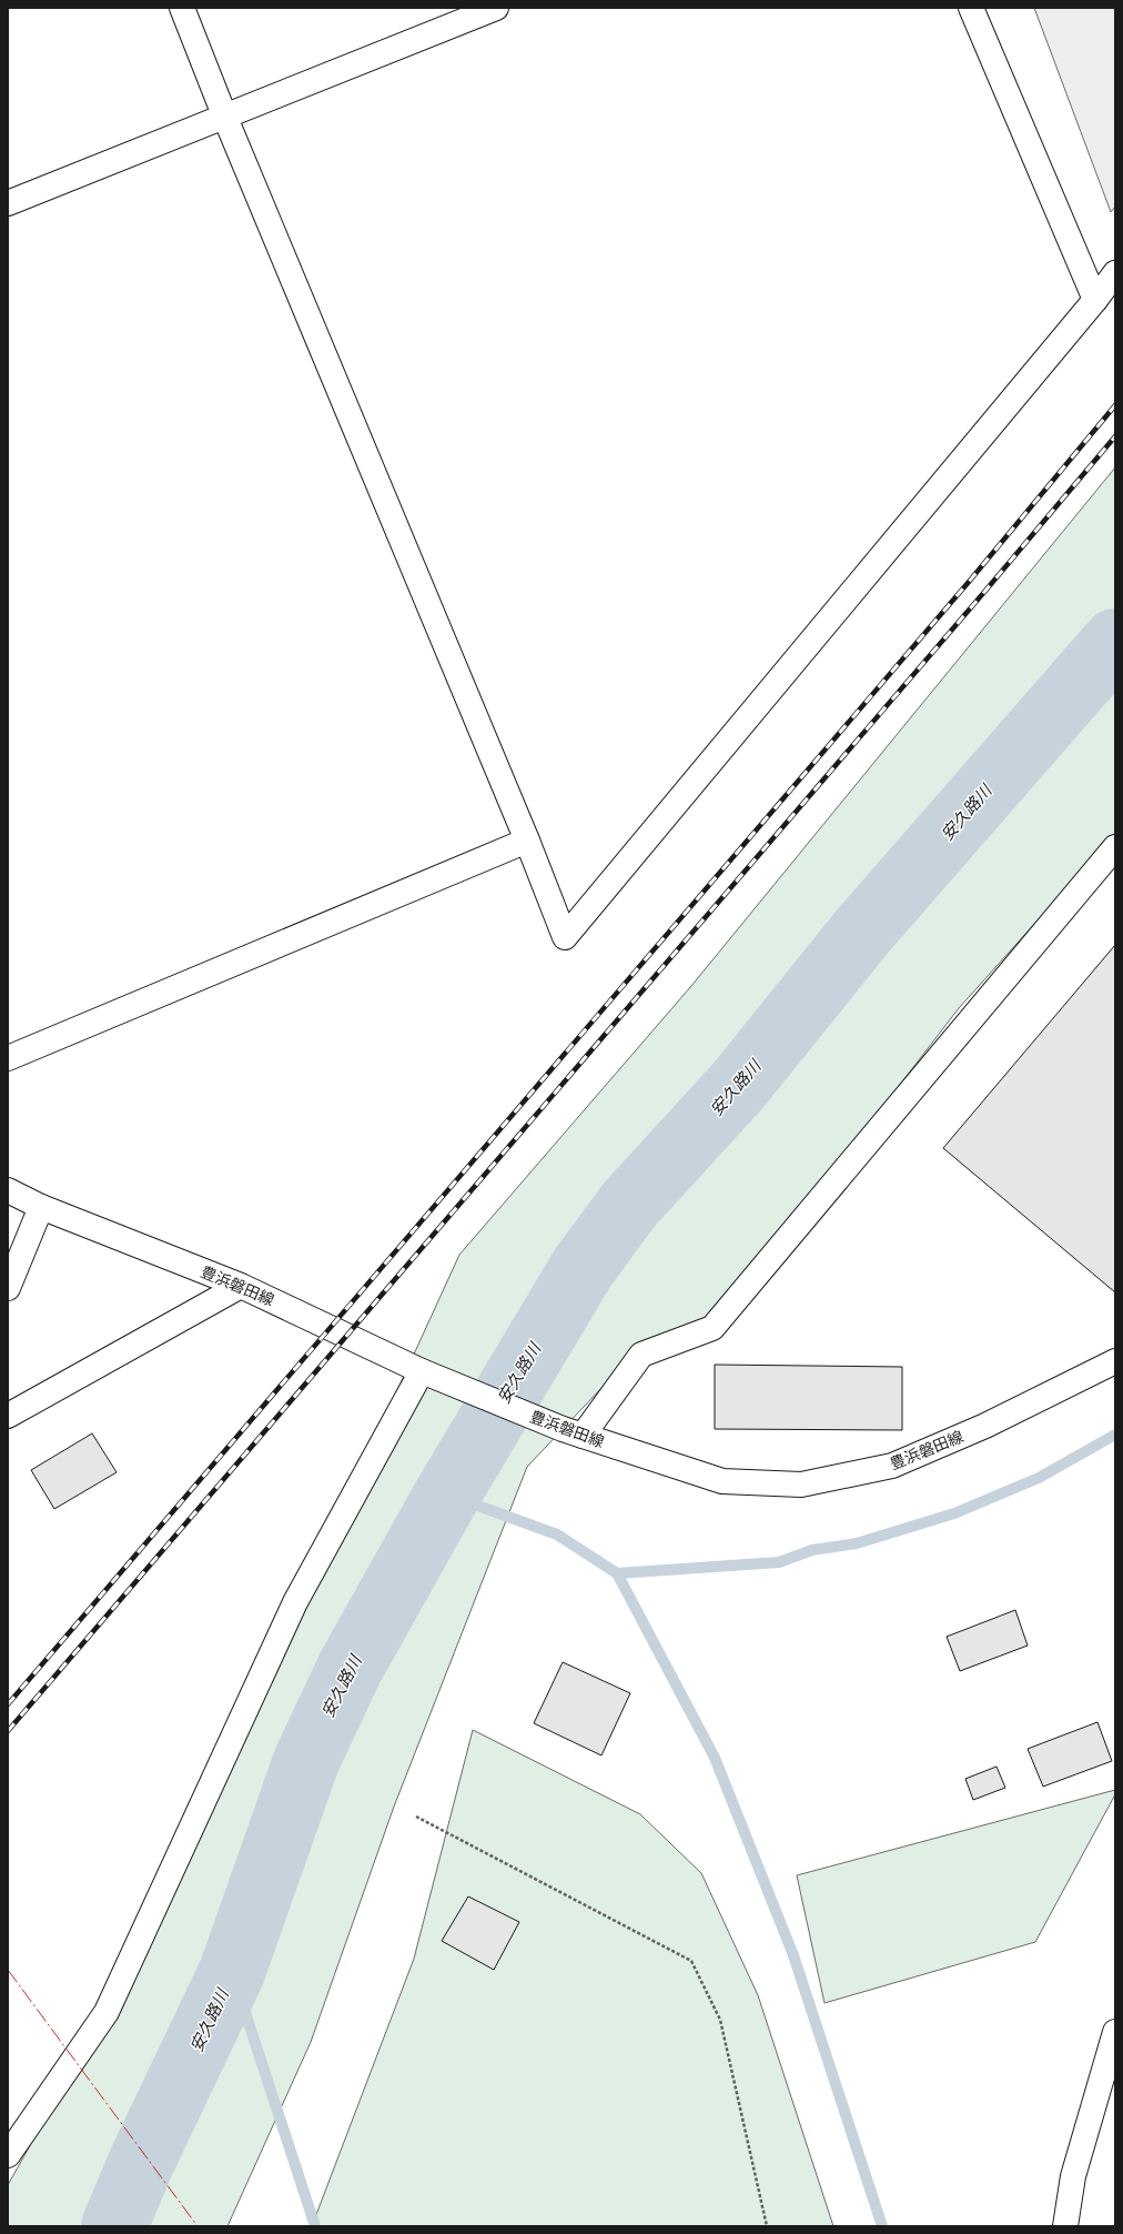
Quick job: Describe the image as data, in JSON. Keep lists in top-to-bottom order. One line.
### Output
{"streets":{"street":["豊浜磐田線"]},"water":["安久路川"]}
